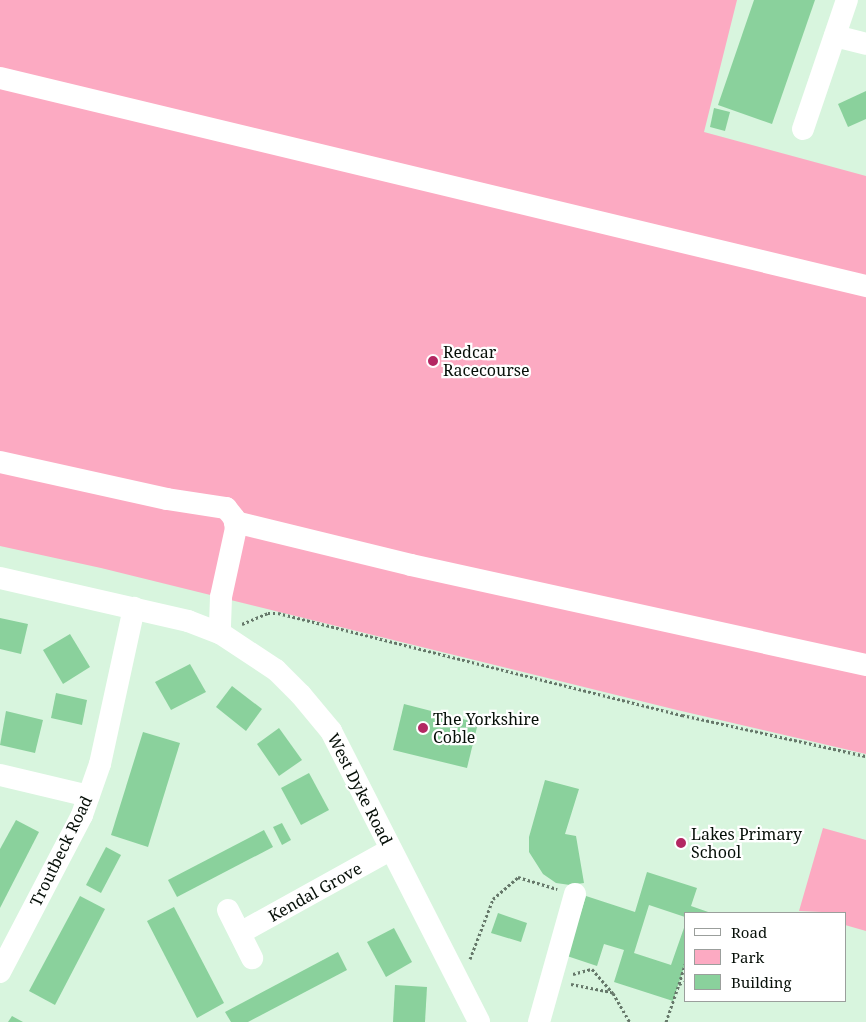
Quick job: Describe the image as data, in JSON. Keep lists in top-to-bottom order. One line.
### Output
{"streets":{"street":["West Dyke Road","Troutbeck Road","Kendal Grove"]},"crossings":[["West Dyke Road","Troutbeck Road"],["West Dyke Road","Kendal Grove"]],"places":["Redcar Racecourse","The Yorkshire Coble","Lakes Primary School"],"legend":["Road","Park","Building"]}
